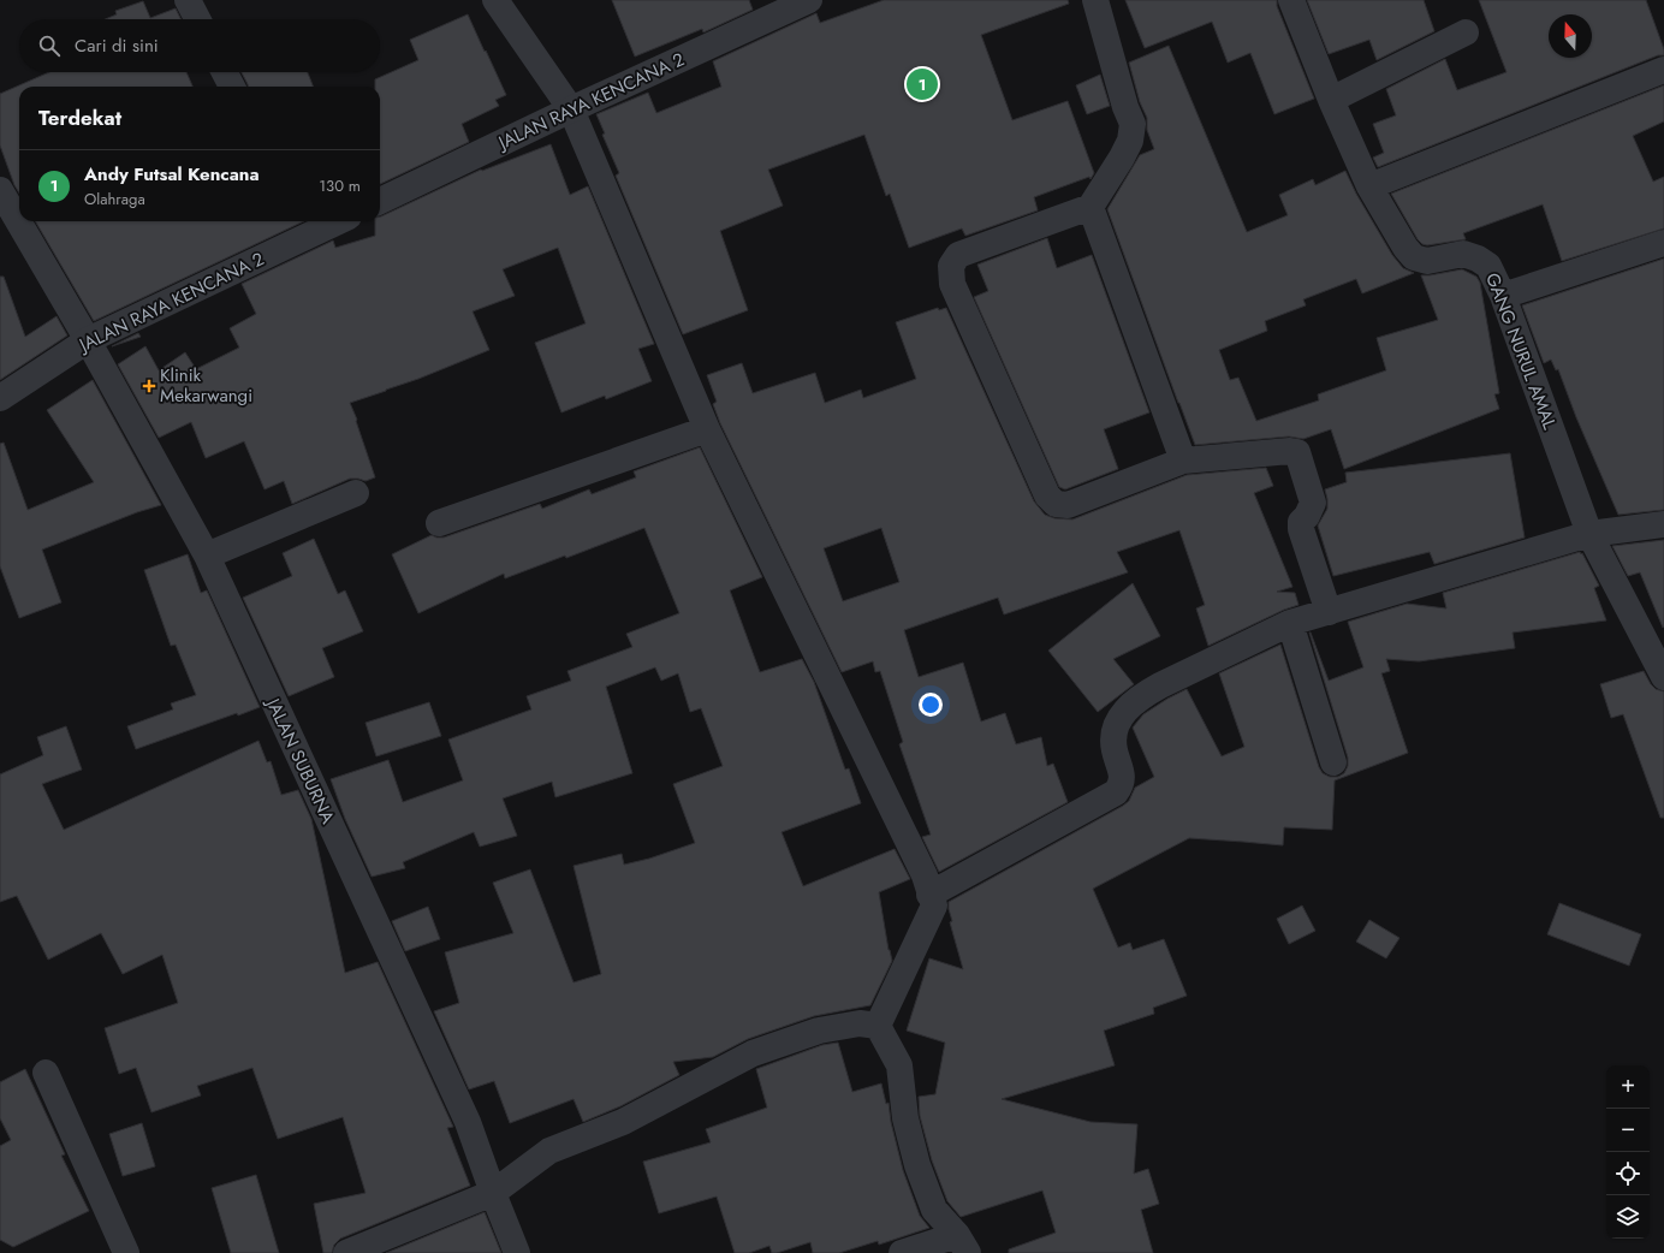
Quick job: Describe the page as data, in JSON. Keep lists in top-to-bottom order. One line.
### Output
{"streets":{"street":["JALAN RAYA KENCANA 2","GANG NURUL AMAL","JALAN SUBURNA"]},"crossings":[["JALAN RAYA KENCANA 2","JALAN SUBURNA"]],"places":{"health":["Klinik Mekarwangi"]},"north":"top","page":{"search":"Cari di sini","pins":"1","heading":"Terdekat","list":[{"mark":"1","name":"Andy Futsal Kencana","note":"Olahraga","value":"130 m"}],"map_buttons":["+","−"]}}
